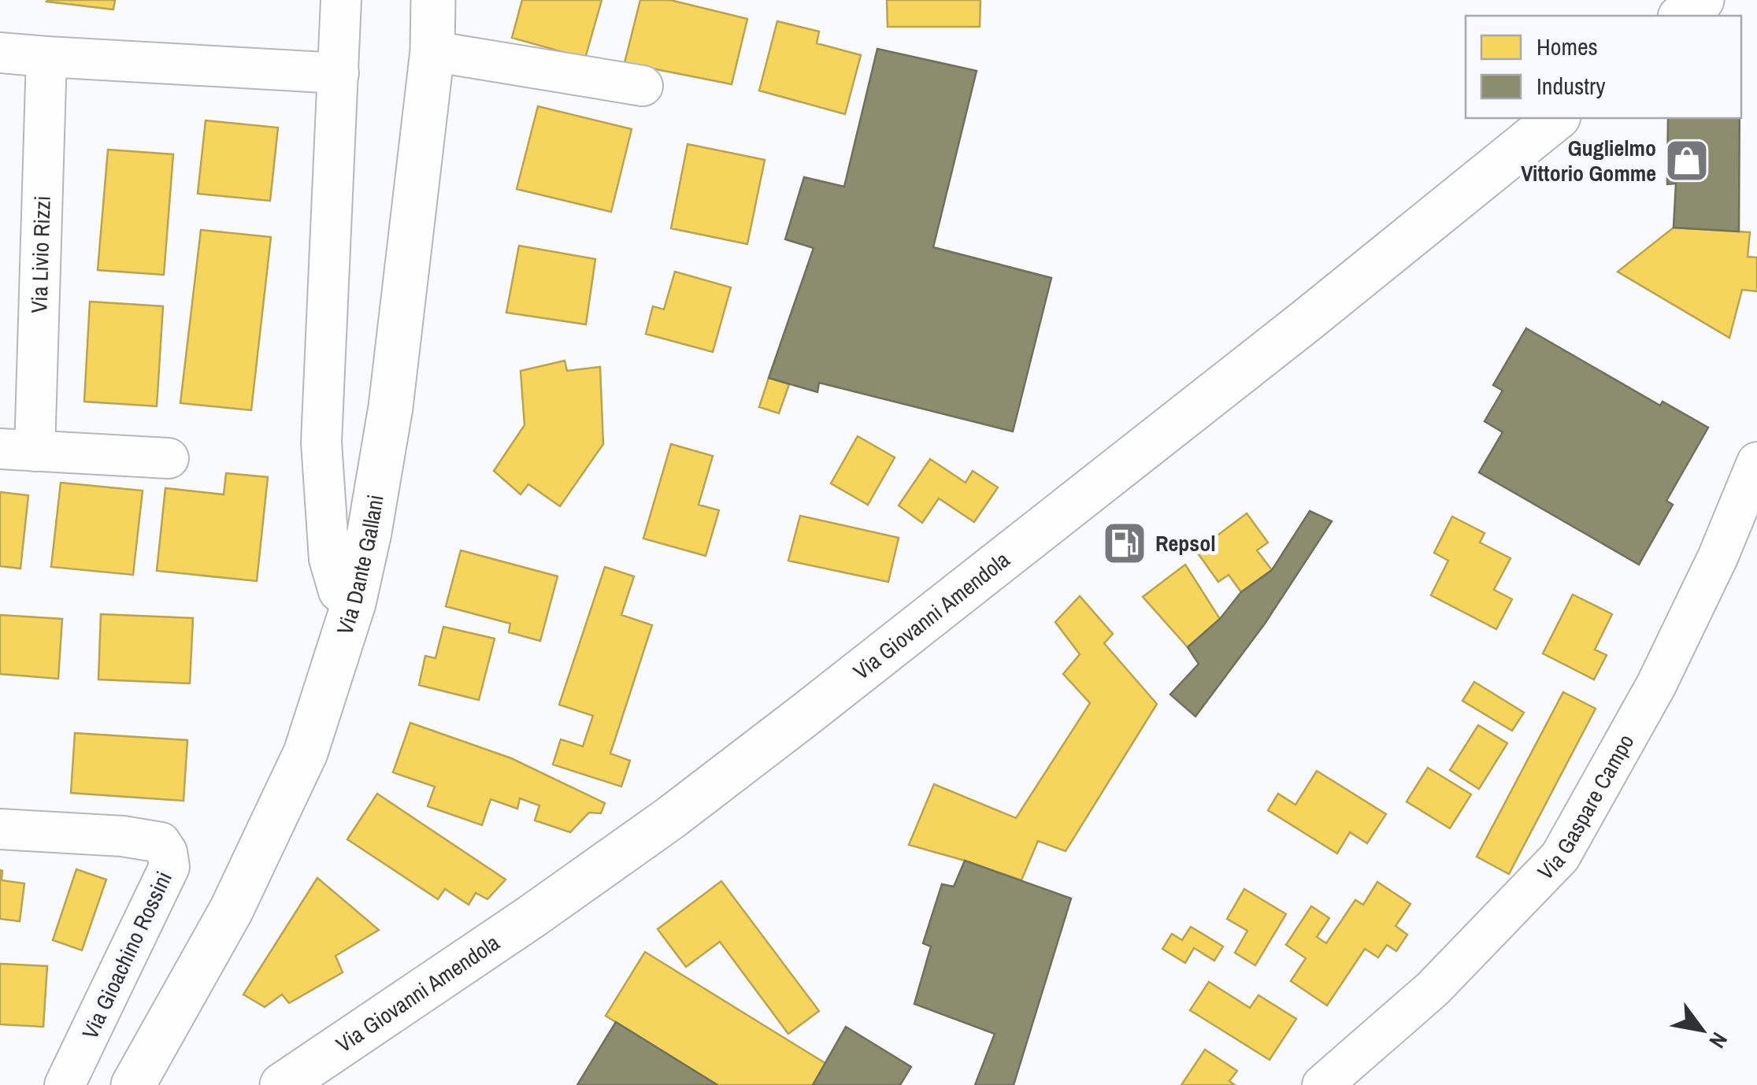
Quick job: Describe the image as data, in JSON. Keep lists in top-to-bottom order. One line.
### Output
{"streets":{"main road":["Via Dante Gallani","Via Giovanni Amendola"],"street":["Via Livio Rizzi","Via Gaspare Campo","Via Gioachino Rossini"]},"places":{"shop":["Guglielmo Vittorio Gomme"],"fuel station":["Repsol"]},"legend":["Homes","Industry"],"north":"bottom right"}
